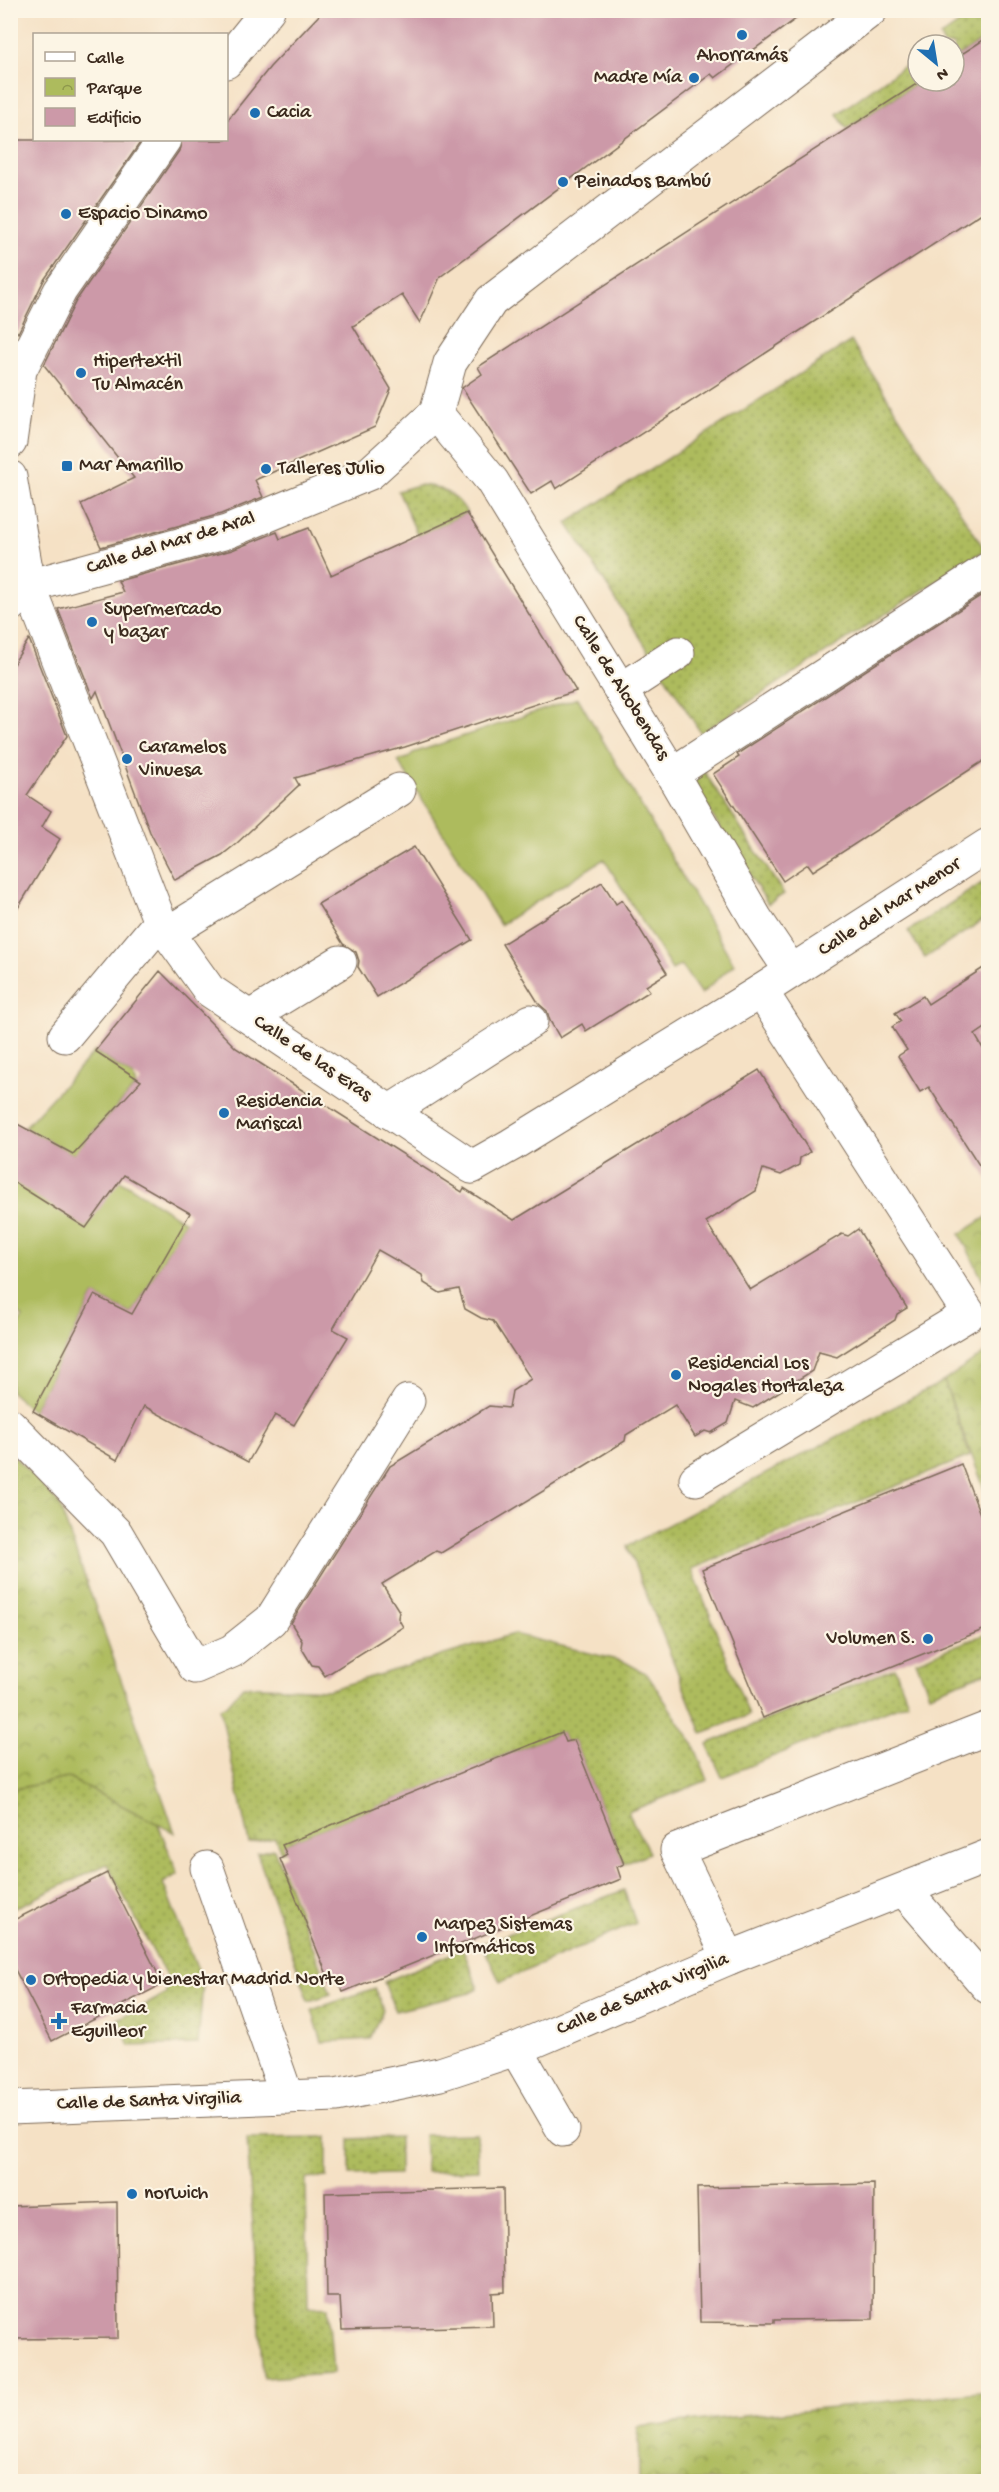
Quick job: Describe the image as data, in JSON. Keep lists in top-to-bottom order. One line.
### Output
{"streets":{"street":["Calle del Mar de Aral","Calle de Alcobendas","Calle del Mar Menor","Calle de las Eras","Calle de Santa Virgilia"]},"crossings":[["Calle del Mar de Aral","Calle de Alcobendas"],["Calle del Mar de Aral","Calle de las Eras"],["Calle de Alcobendas","Calle del Mar Menor"],["Calle de Alcobendas","Calle de las Eras"],["Calle del Mar Menor","Calle de las Eras"]],"places":{"other":["Ahorramás","Madre Mía","Cacia","Peinados Bambú","Espacio Dinamo","Hipertextil Tu Almacén","Talleres Julio","Supermercado y bazar","Caramelos Vinuesa","Residencia Mariscal","Residencial Los Nogales Hortaleza","Volumen S.","Marpez Sistemas Informáticos","Ortopedia y bienestar Madrid Norte","norwich"],"transit":["Mar Amarillo"],"health":["Farmacia Eguilleor"]},"legend":["Calle","Parque","Edificio"],"north":"bottom right"}
